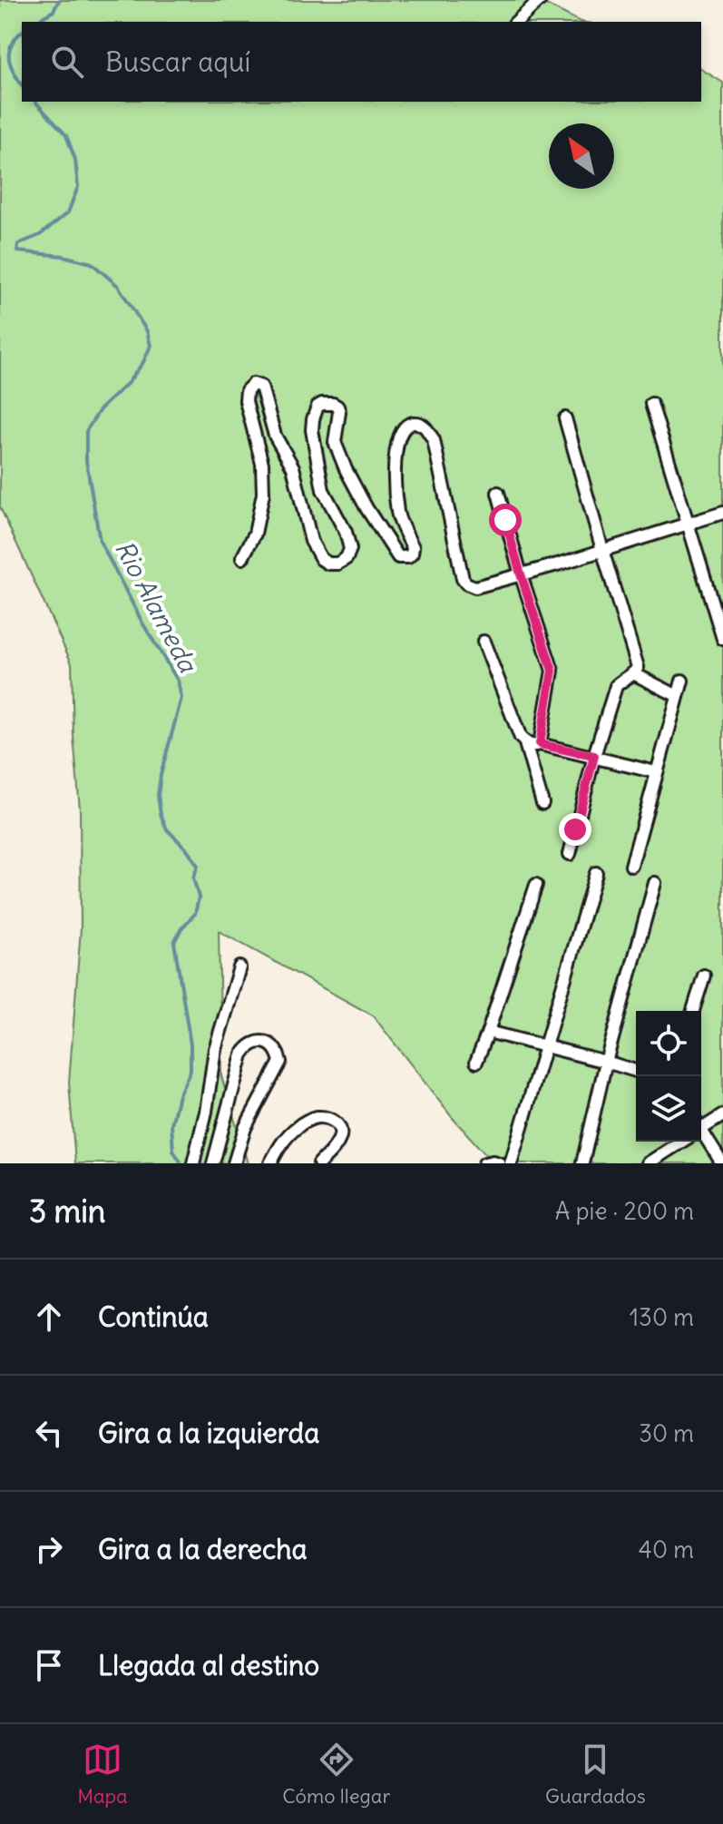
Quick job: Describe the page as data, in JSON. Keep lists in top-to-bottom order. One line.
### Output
{"water":["Rio Alameda"],"north":"top left","page":{"search":"Buscar aquí","heading":["3 min","A pie · 200 m"],"list":[["Continúa","130 m"],["Gira a la izquierda","30 m"],["Gira a la derecha","40 m"],"Llegada al destino"],"nav":["Mapa","Cómo llegar","Guardados"]}}
